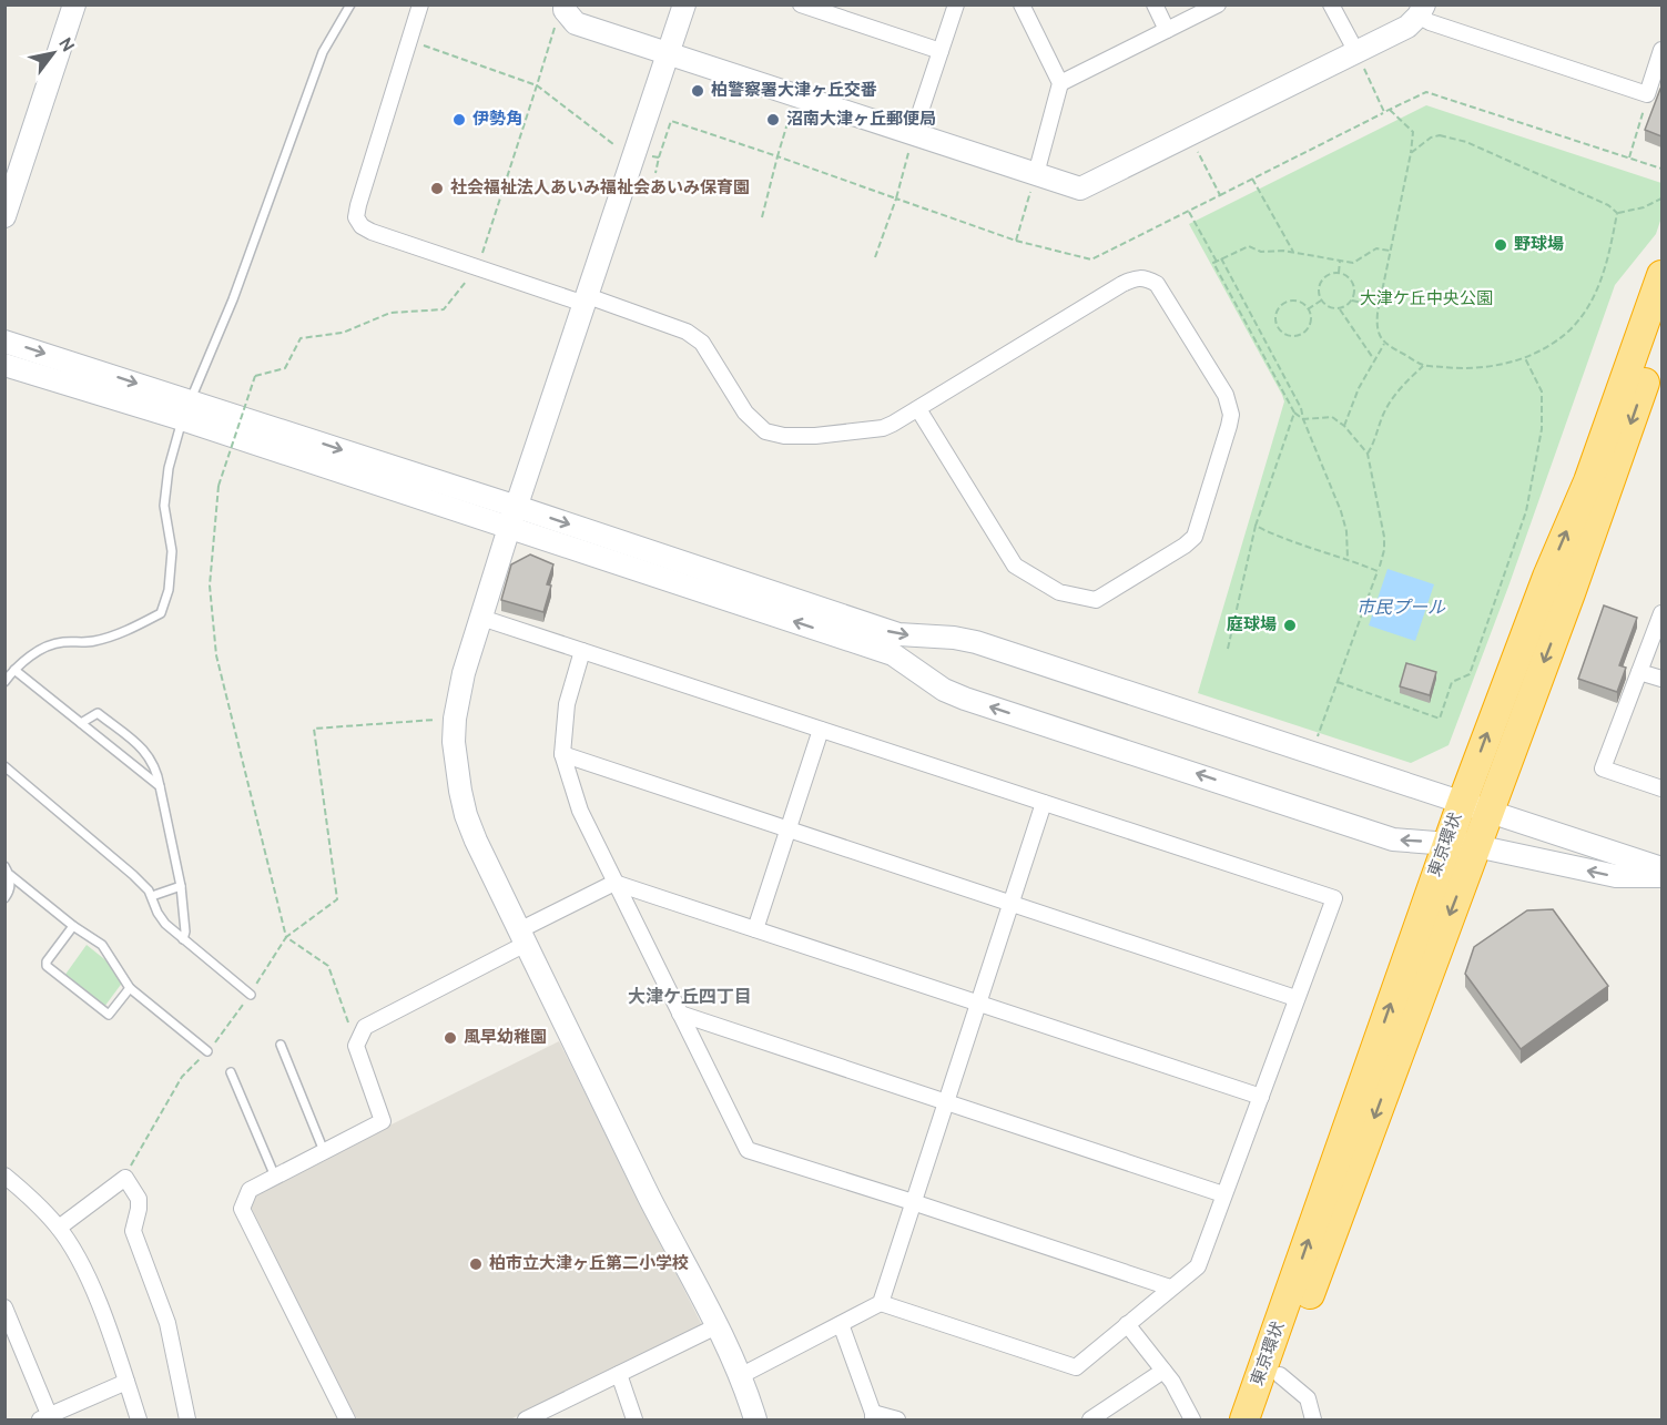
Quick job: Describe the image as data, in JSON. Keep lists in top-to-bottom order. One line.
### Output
{"streets":{"highway":["東京環状"]},"districts":["大津ケ丘四丁目"],"water":["市民プール"],"parks":["大津ケ丘中央公園"],"places":["柏警察署大津ヶ丘交番","伊勢角","沼南大津ヶ丘郵便局","社会福祉法人あいみ福祉会あいみ保育園","野球場","庭球場","風早幼稚園","柏市立大津ヶ丘第二小学校"],"north":"top right"}
